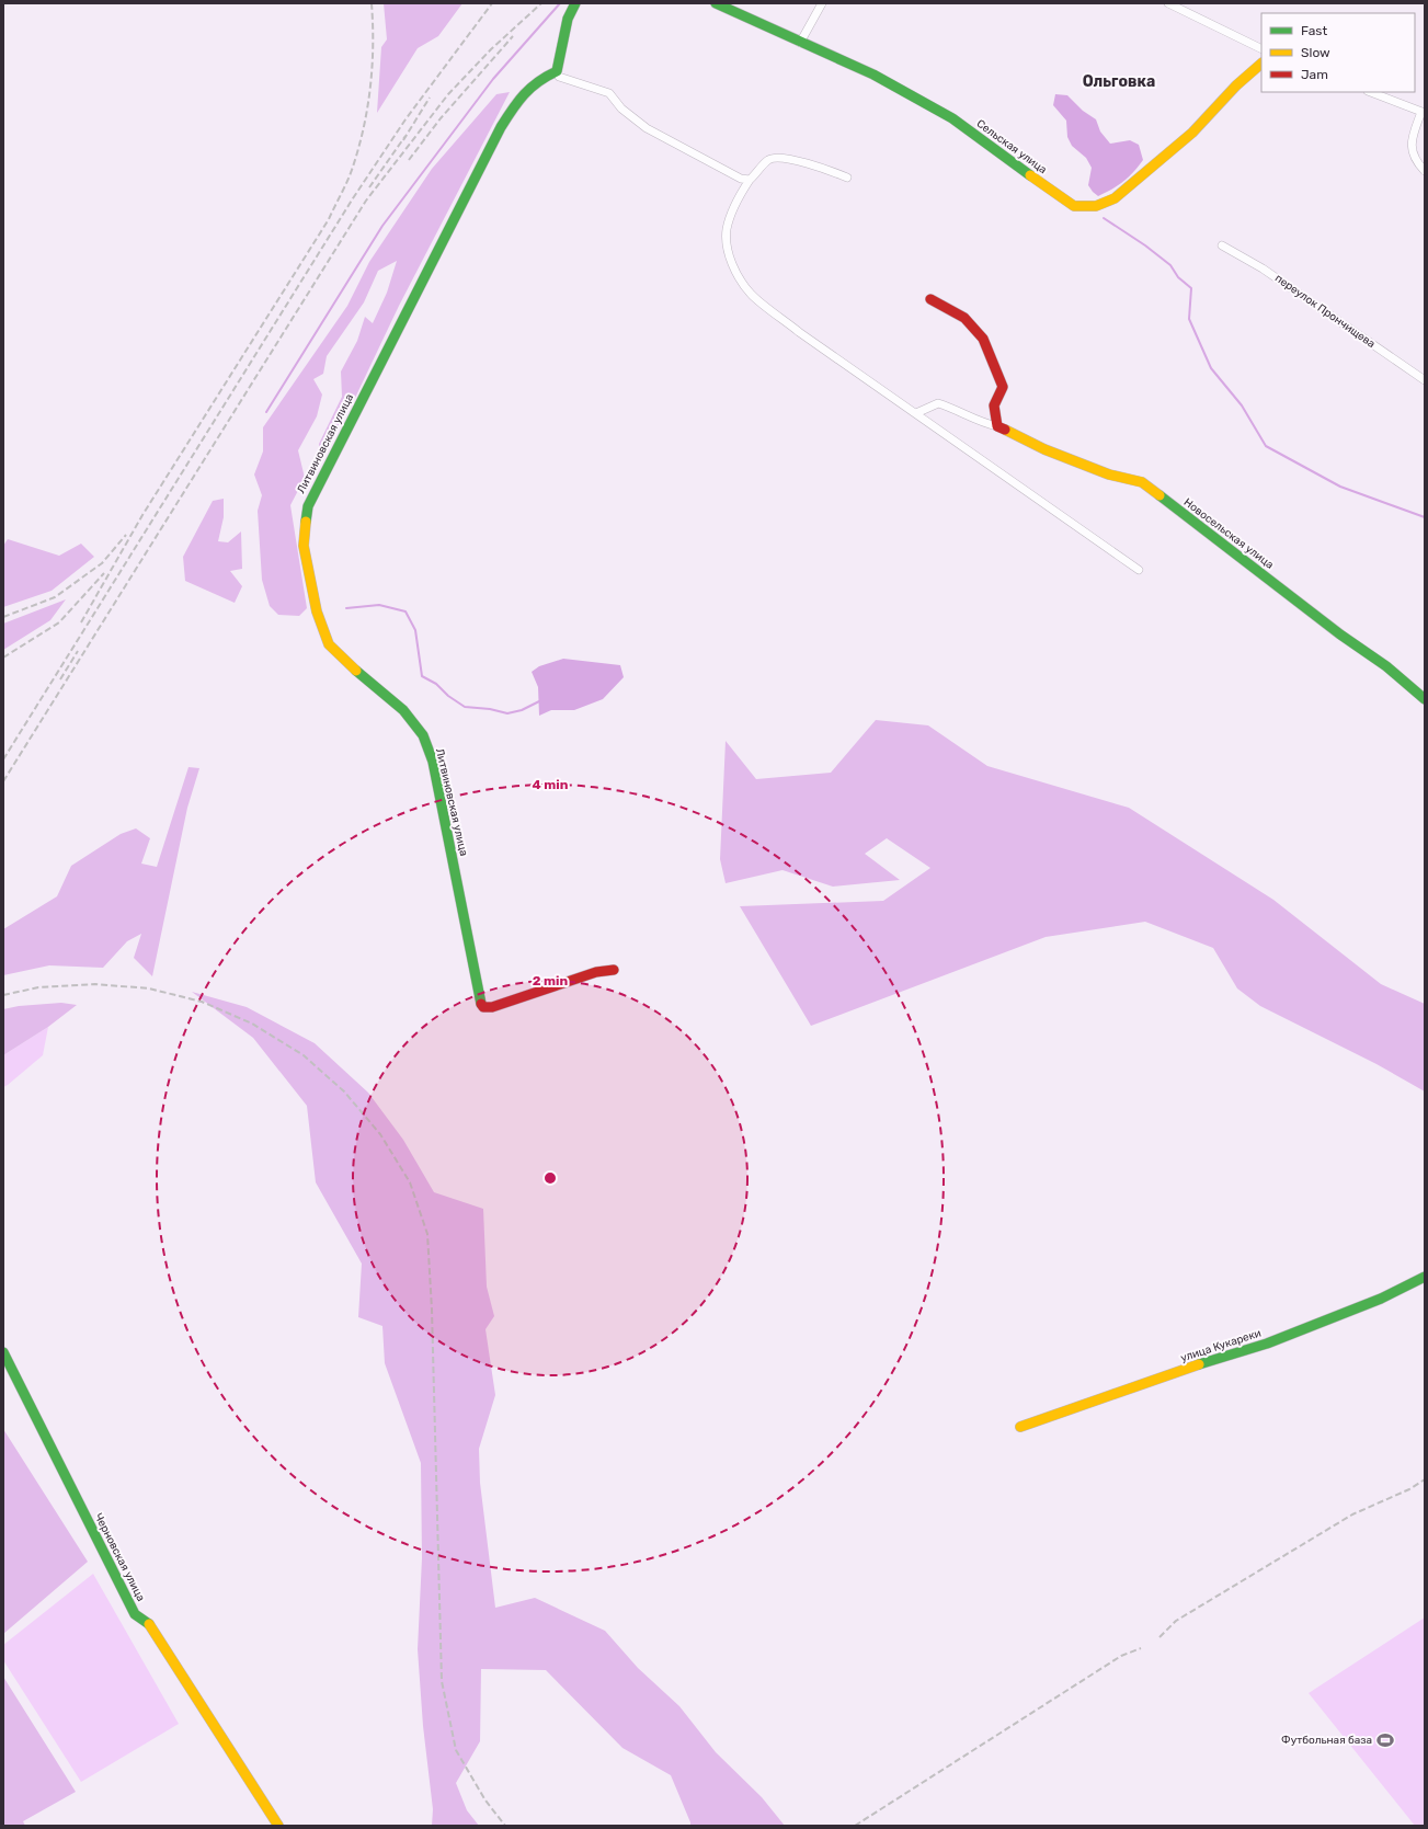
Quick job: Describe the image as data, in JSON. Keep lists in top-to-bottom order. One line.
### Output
{"streets":{"street":["Сельская улица","переулок Прончищева","Литвиновская улица","Новосельская улица","улица Кукареки","Черновская улица"]},"districts":["Ольговка"],"places":{"sports":["Футбольная база"]},"legend":["Fast","Slow","Jam"],"rings":["4 min","2 min"]}
